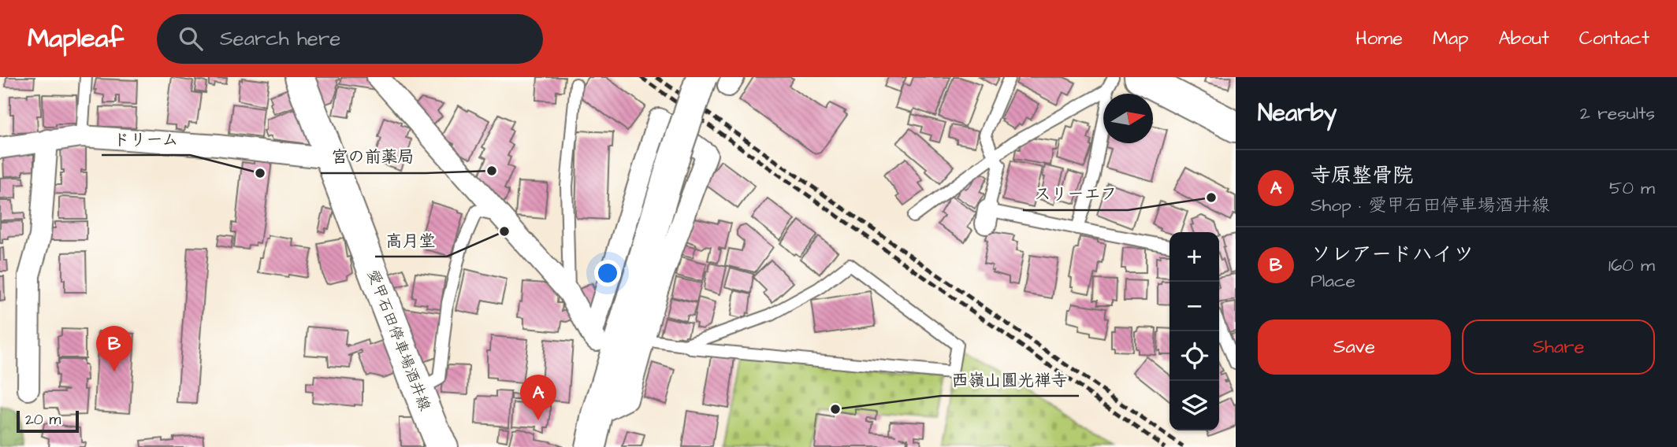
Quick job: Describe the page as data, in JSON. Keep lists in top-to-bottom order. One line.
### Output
{"streets":{"main road":["愛甲石田停車場酒井線"]},"places":["宮の前薬局","ドリーム","スリーエフ","高月堂","西嶺山圓光禅寺"],"scale_bar":"20 m","north":"right","page":{"header":"Mapleaf","search":"Search here","nav":["Home","Map","About","Contact"],"heading":["Nearby","2 results"],"list":[{"mark":"A","name":"寺原整骨院","note":"Shop · 愛甲石田停車場酒井線","value":"50 m"},{"mark":"B","name":"ソレアードハイツ","note":"Place","value":"160 m"}],"map_buttons":["+","−"],"buttons":["Save","Share"],"pins":["B","A"],"scale":"20 m"}}
